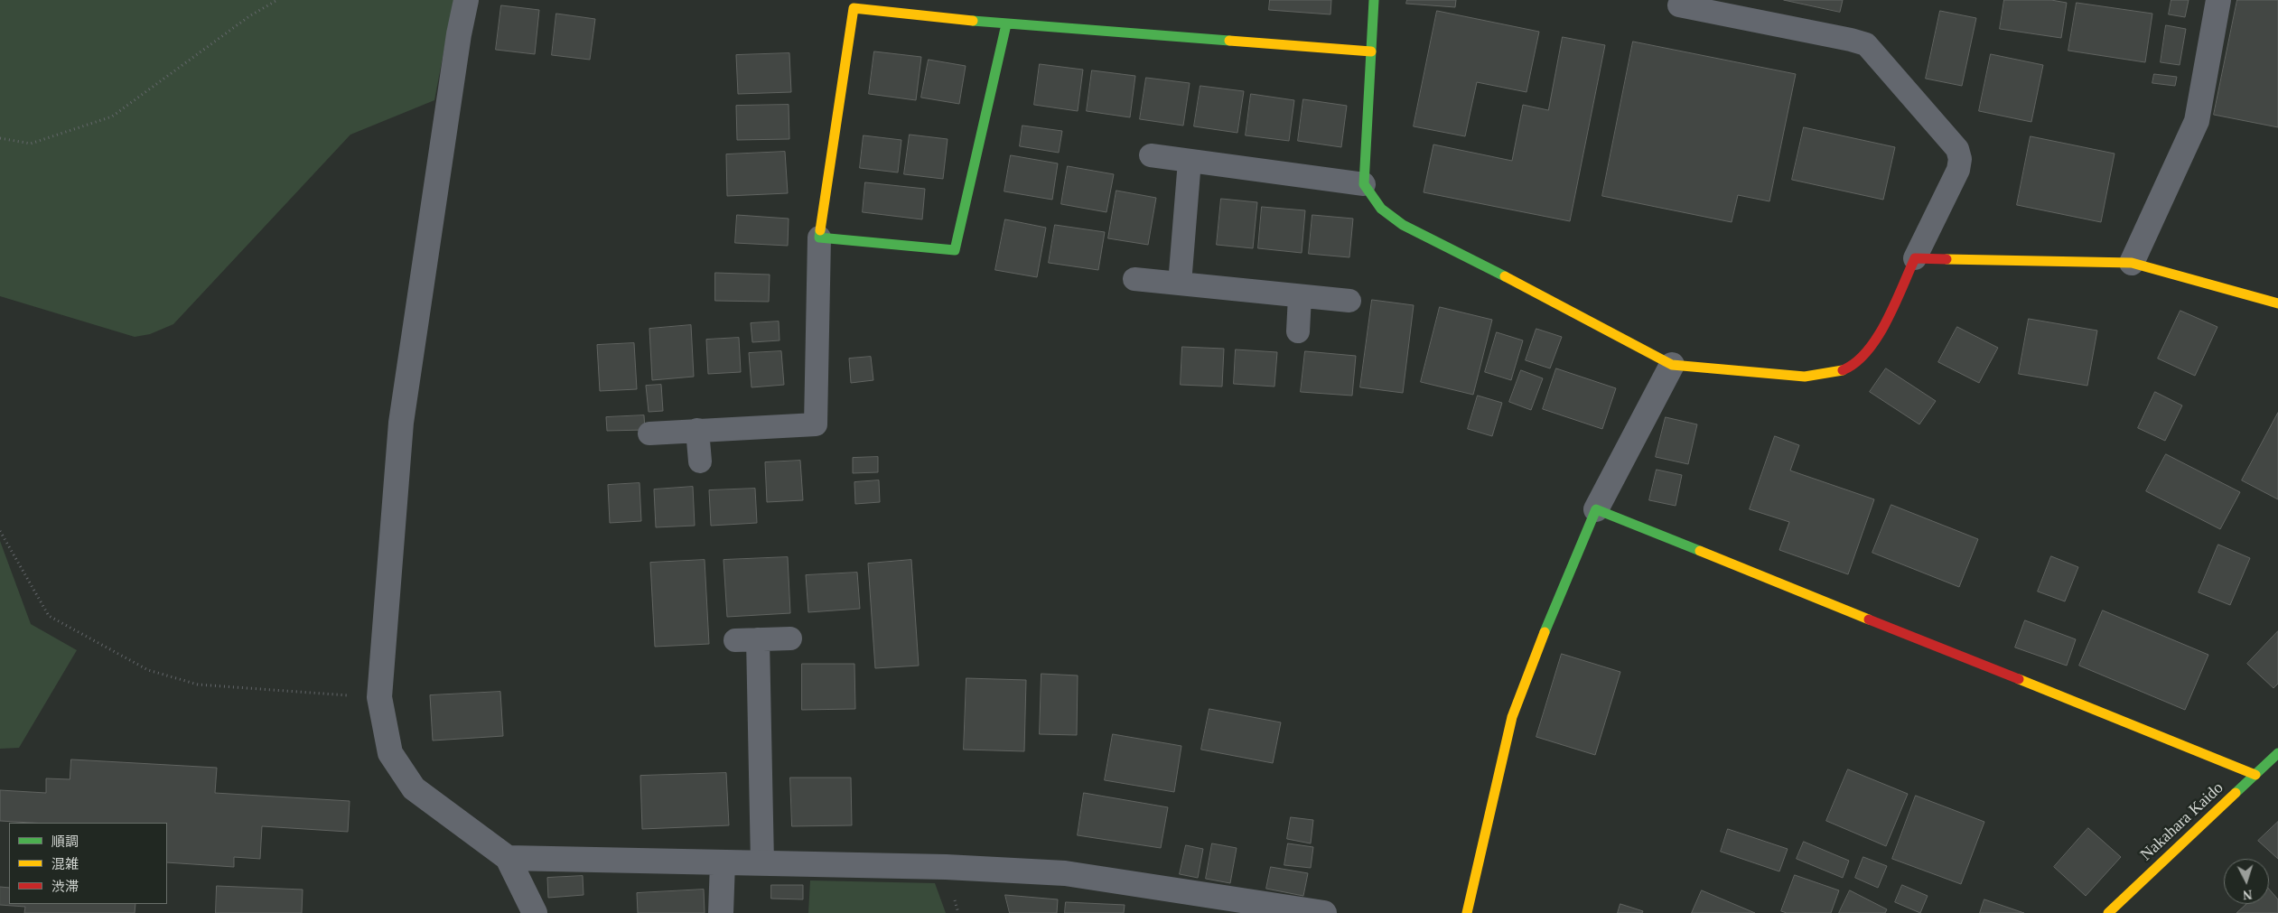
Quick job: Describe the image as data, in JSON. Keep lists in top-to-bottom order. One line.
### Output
{"streets":{"street":["Nakahara Kaido"]},"legend":["順調","混雑","渋滞"],"north":"bottom"}
